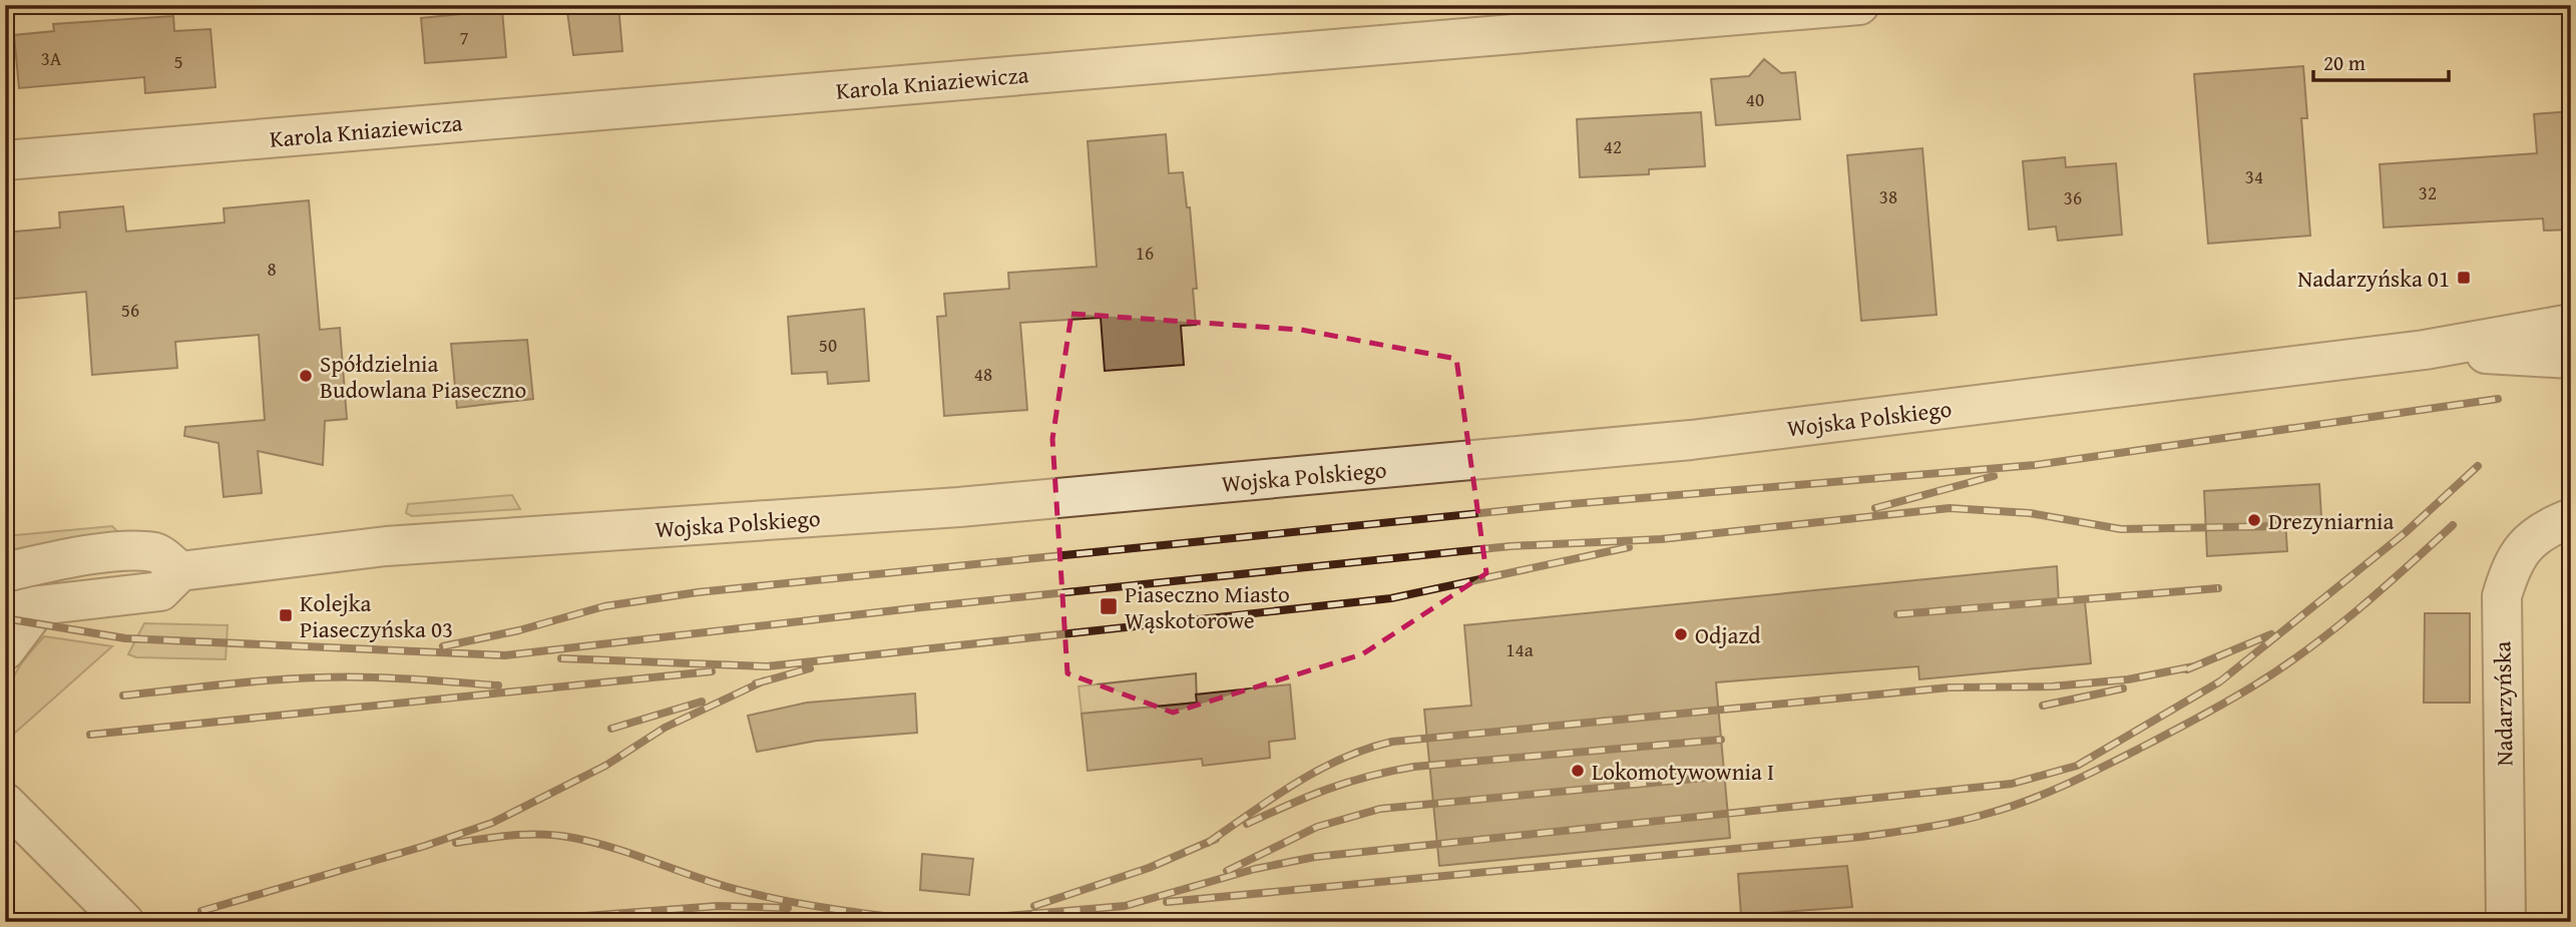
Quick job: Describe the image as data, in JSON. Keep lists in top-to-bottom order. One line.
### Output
{"streets":{"street":["Karola Kniaziewicza","Wojska Polskiego","Nadarzyńska"]},"places":{"transit":["Nadarzyńska 01","Piaseczno Miasto Wąskotorowe","Kolejka Piaseczyńska 03"],"other":["Spółdzielnia Budowlana Piaseczno","Drezyniarnia","Odjazd","Lokomotywownia I"]},"house_numbers":["7","3A","5","40","42","34","32","38","36","16","8","56","50","48","14a"],"scale_bar":"20 m"}
